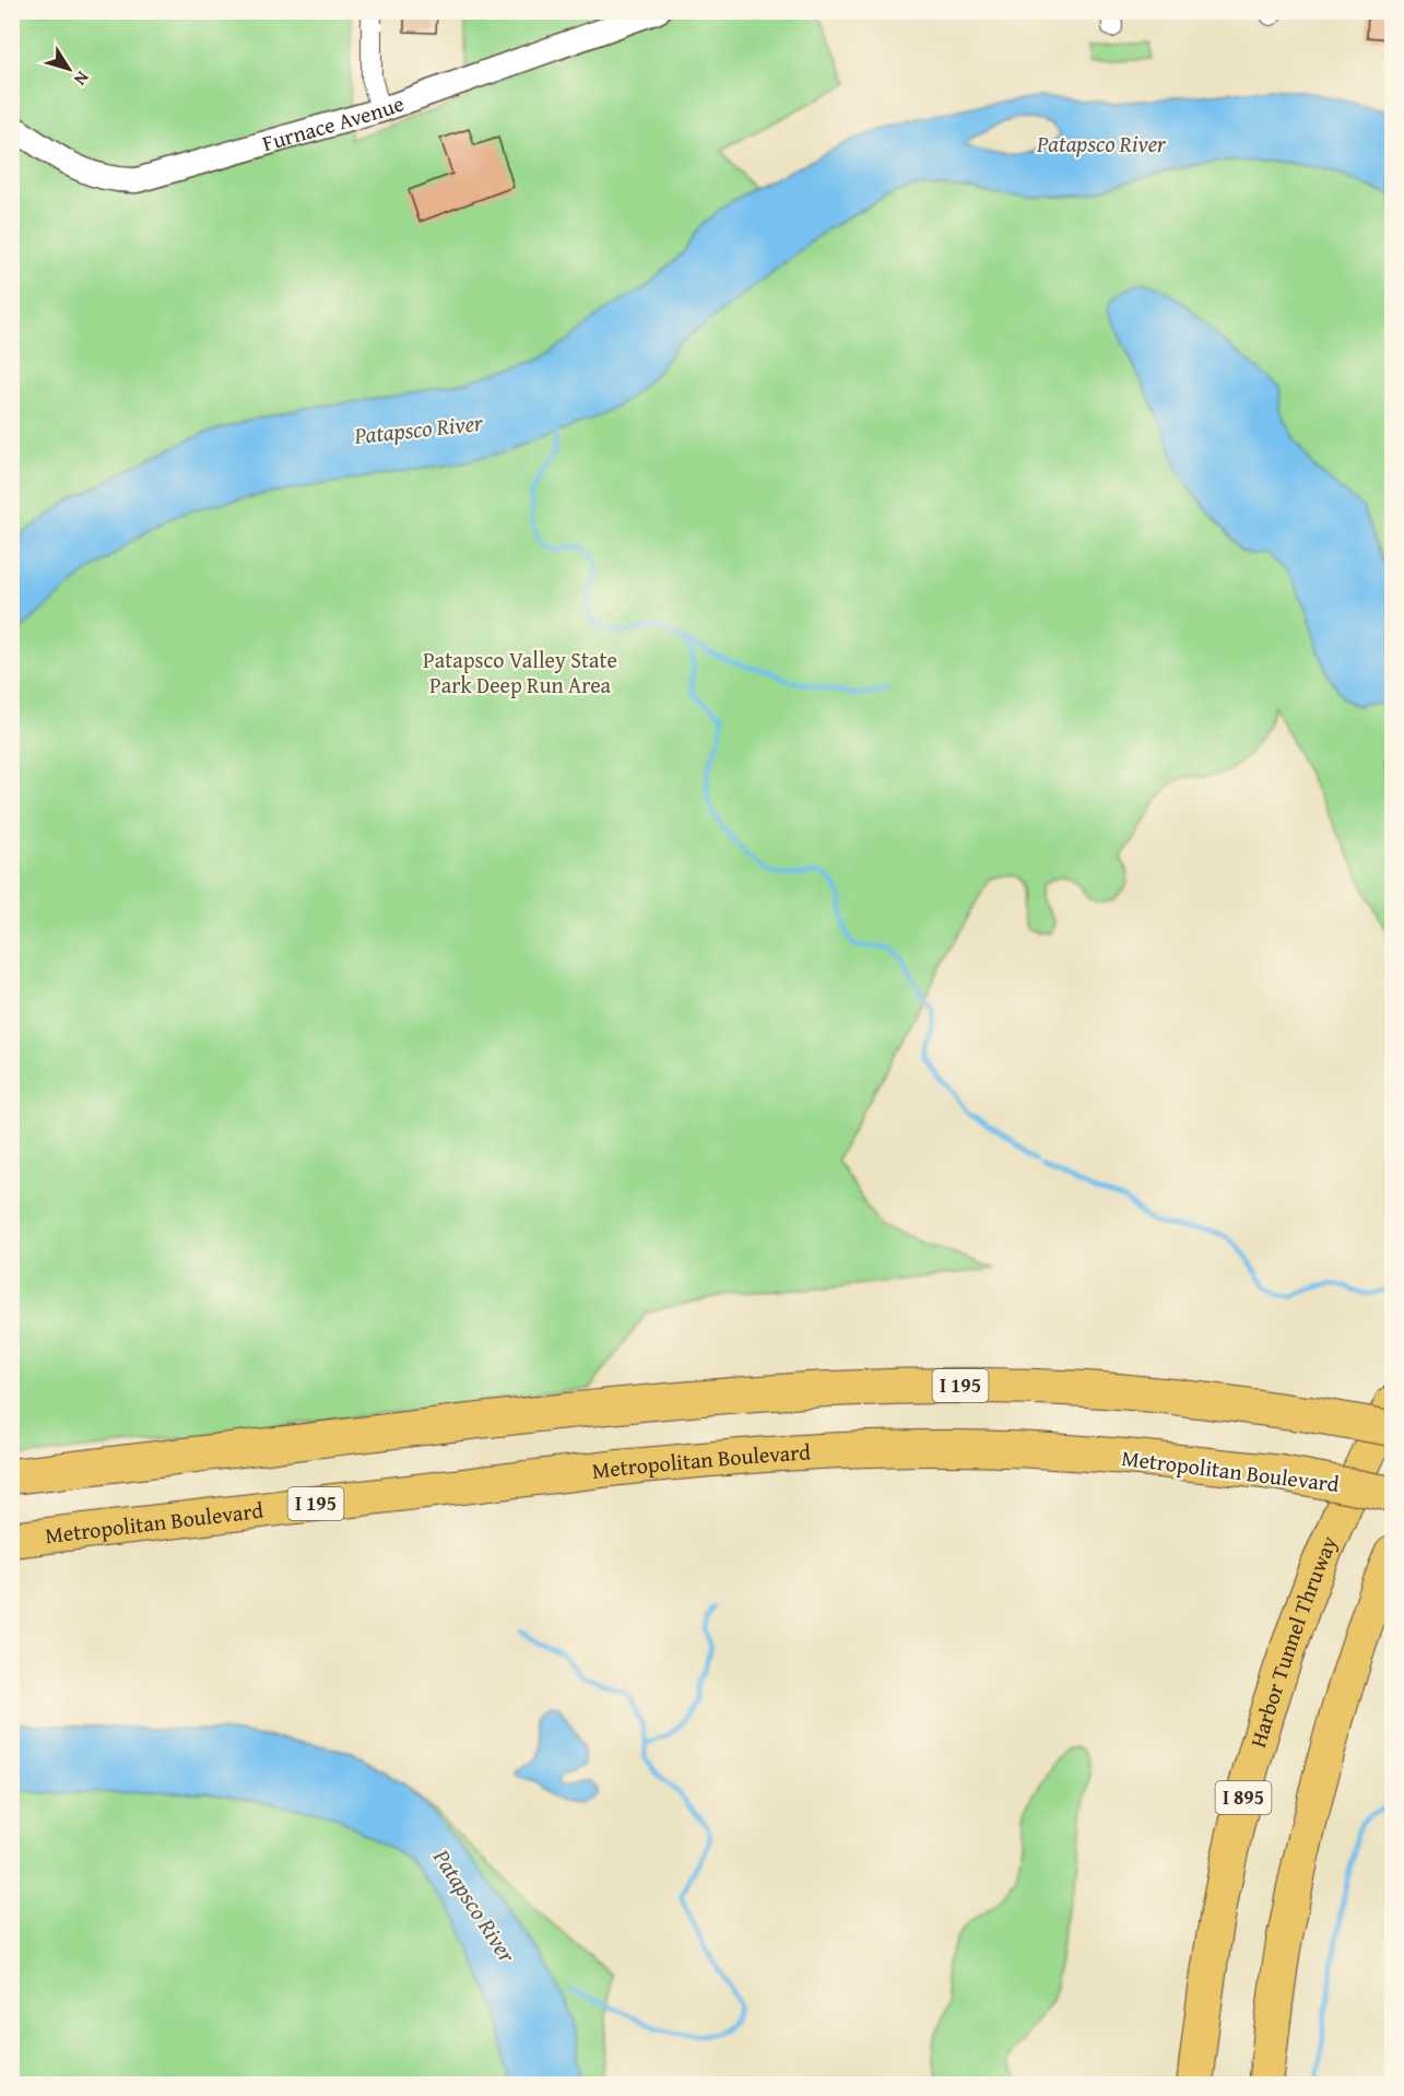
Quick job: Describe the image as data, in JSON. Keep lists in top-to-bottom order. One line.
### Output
{"streets":{"highway":["I 195","Metropolitan Boulevard","Harbor Tunnel Thruway","I 895"],"street":["Furnace Avenue"]},"water":["Patapsco River"],"parks":["Patapsco Valley State Park Deep Run Area"],"north":"bottom right"}
